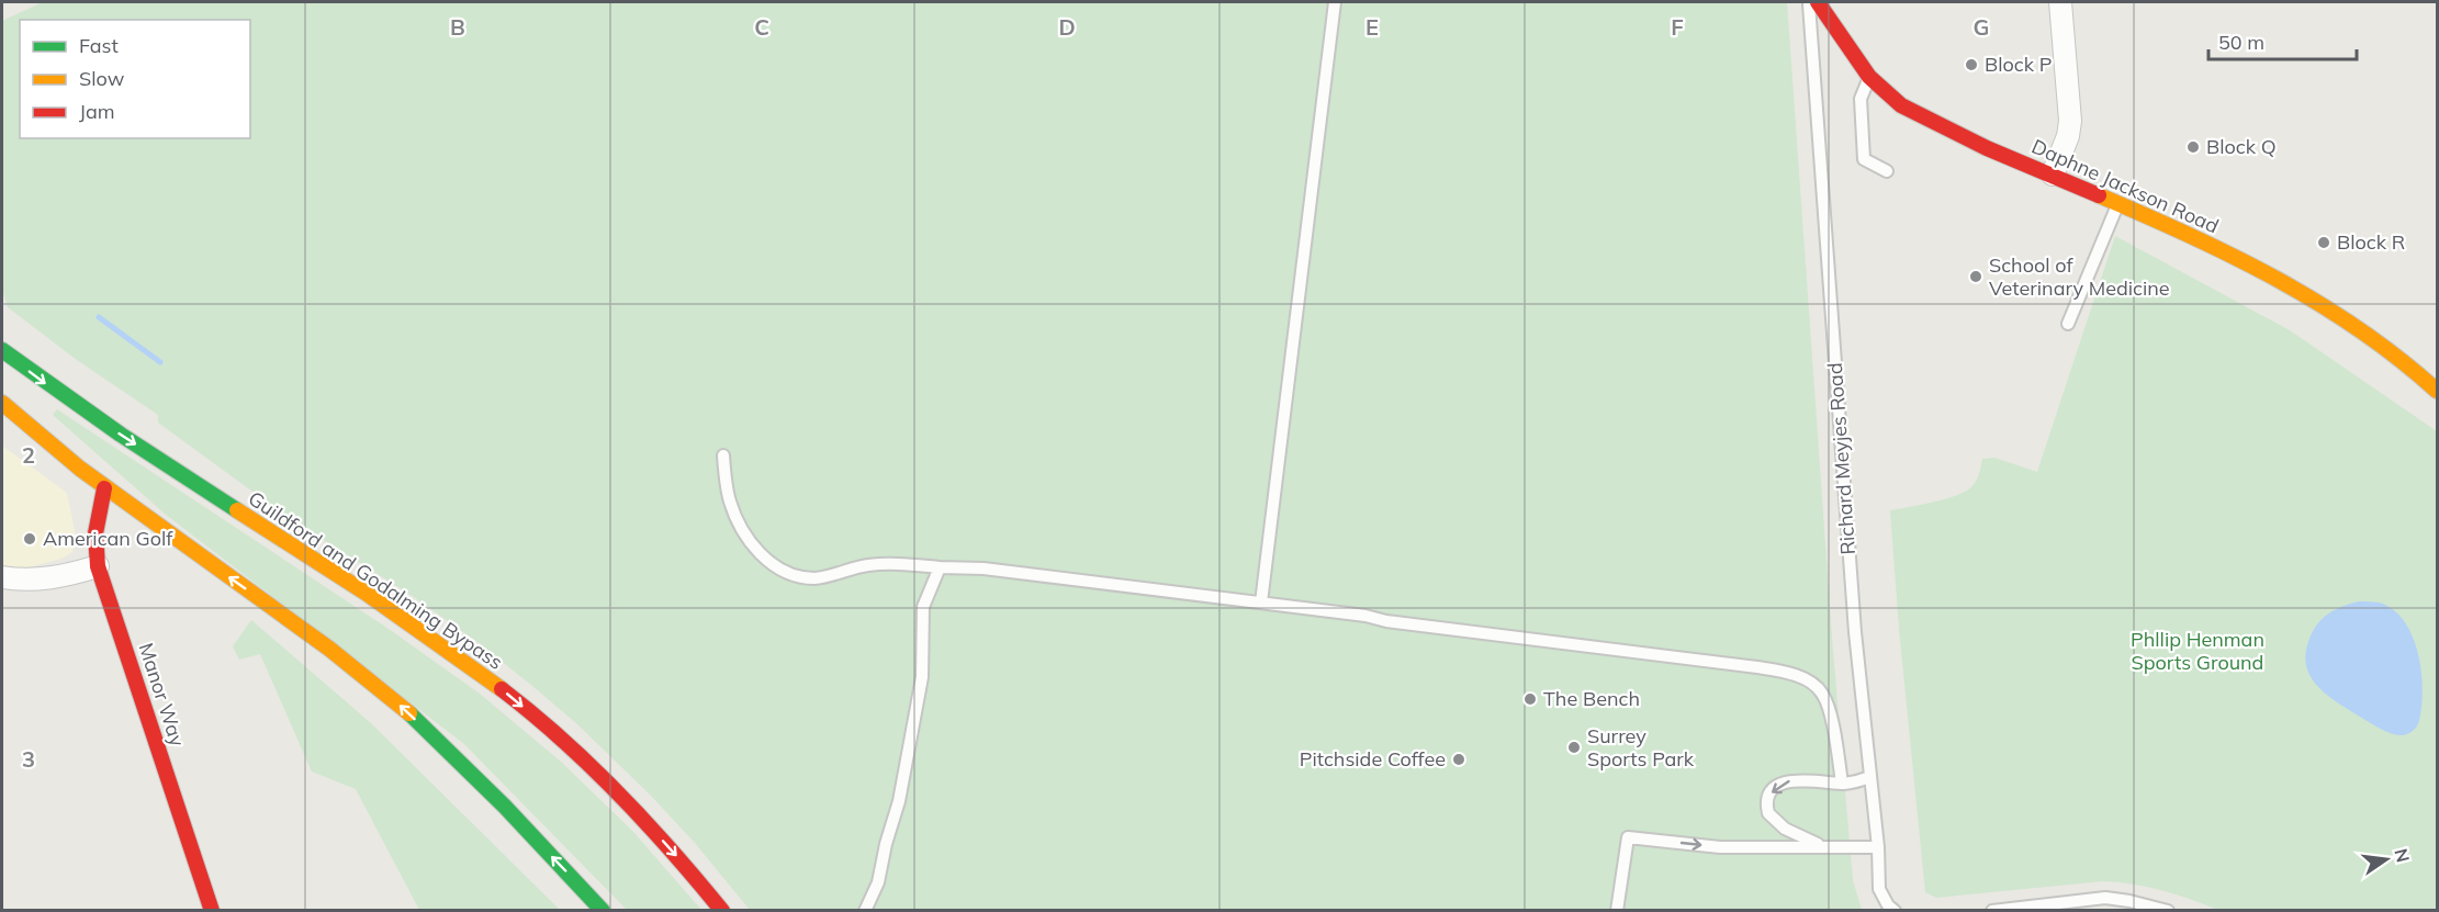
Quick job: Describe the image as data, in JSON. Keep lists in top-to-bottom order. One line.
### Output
{"streets":{"main road":["Daphne Jackson Road","Guildford and Godalming Bypass","Manor Way"],"lane":["Richard Meyjes Road"]},"parks":["Phllip Henman Sports Ground"],"places":["Block P","Block Q","Block R","School of Veterinary Medicine","American Golf","The Bench","Surrey Sports Park","Pitchside Coffee"],"legend":["Fast","Slow","Jam"],"scale_bar":"50 m","north":"right","grid":{"columns":["B","C","D","E","F","G"],"rows":["2","3"]}}
